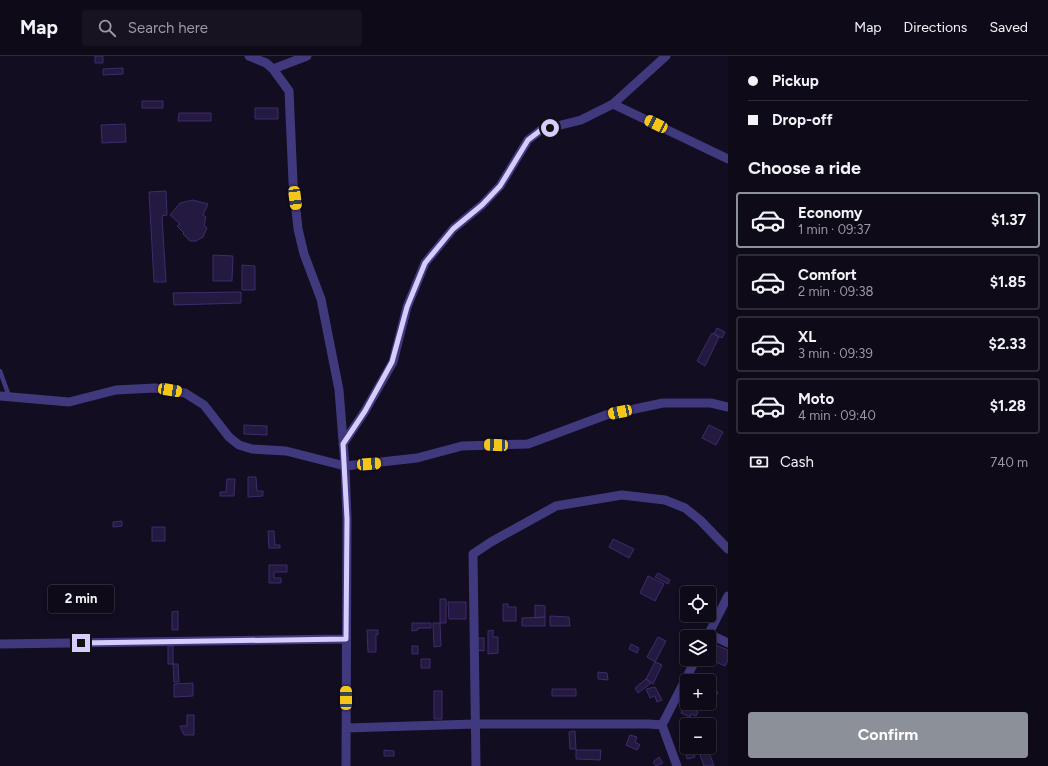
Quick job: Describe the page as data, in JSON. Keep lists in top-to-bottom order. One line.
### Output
{"page":{"header":"Map","search":"Search here","nav":["Map","Directions","Saved"],"banner":["Pickup","Drop-off"],"heading":"Choose a ride","list":[{"name":"Economy","note":"1 min · 09:37","value":"$1.37"},{"name":"Comfort","note":"2 min · 09:38","value":"$1.85"},{"name":"XL","note":"3 min · 09:39","value":"$2.33"},{"name":"Moto","note":"4 min · 09:40","value":"$1.28"}],"pay":["Cash","740 m"],"bubble":"2 min","map_buttons":["+","−"],"buttons":"Confirm"}}
